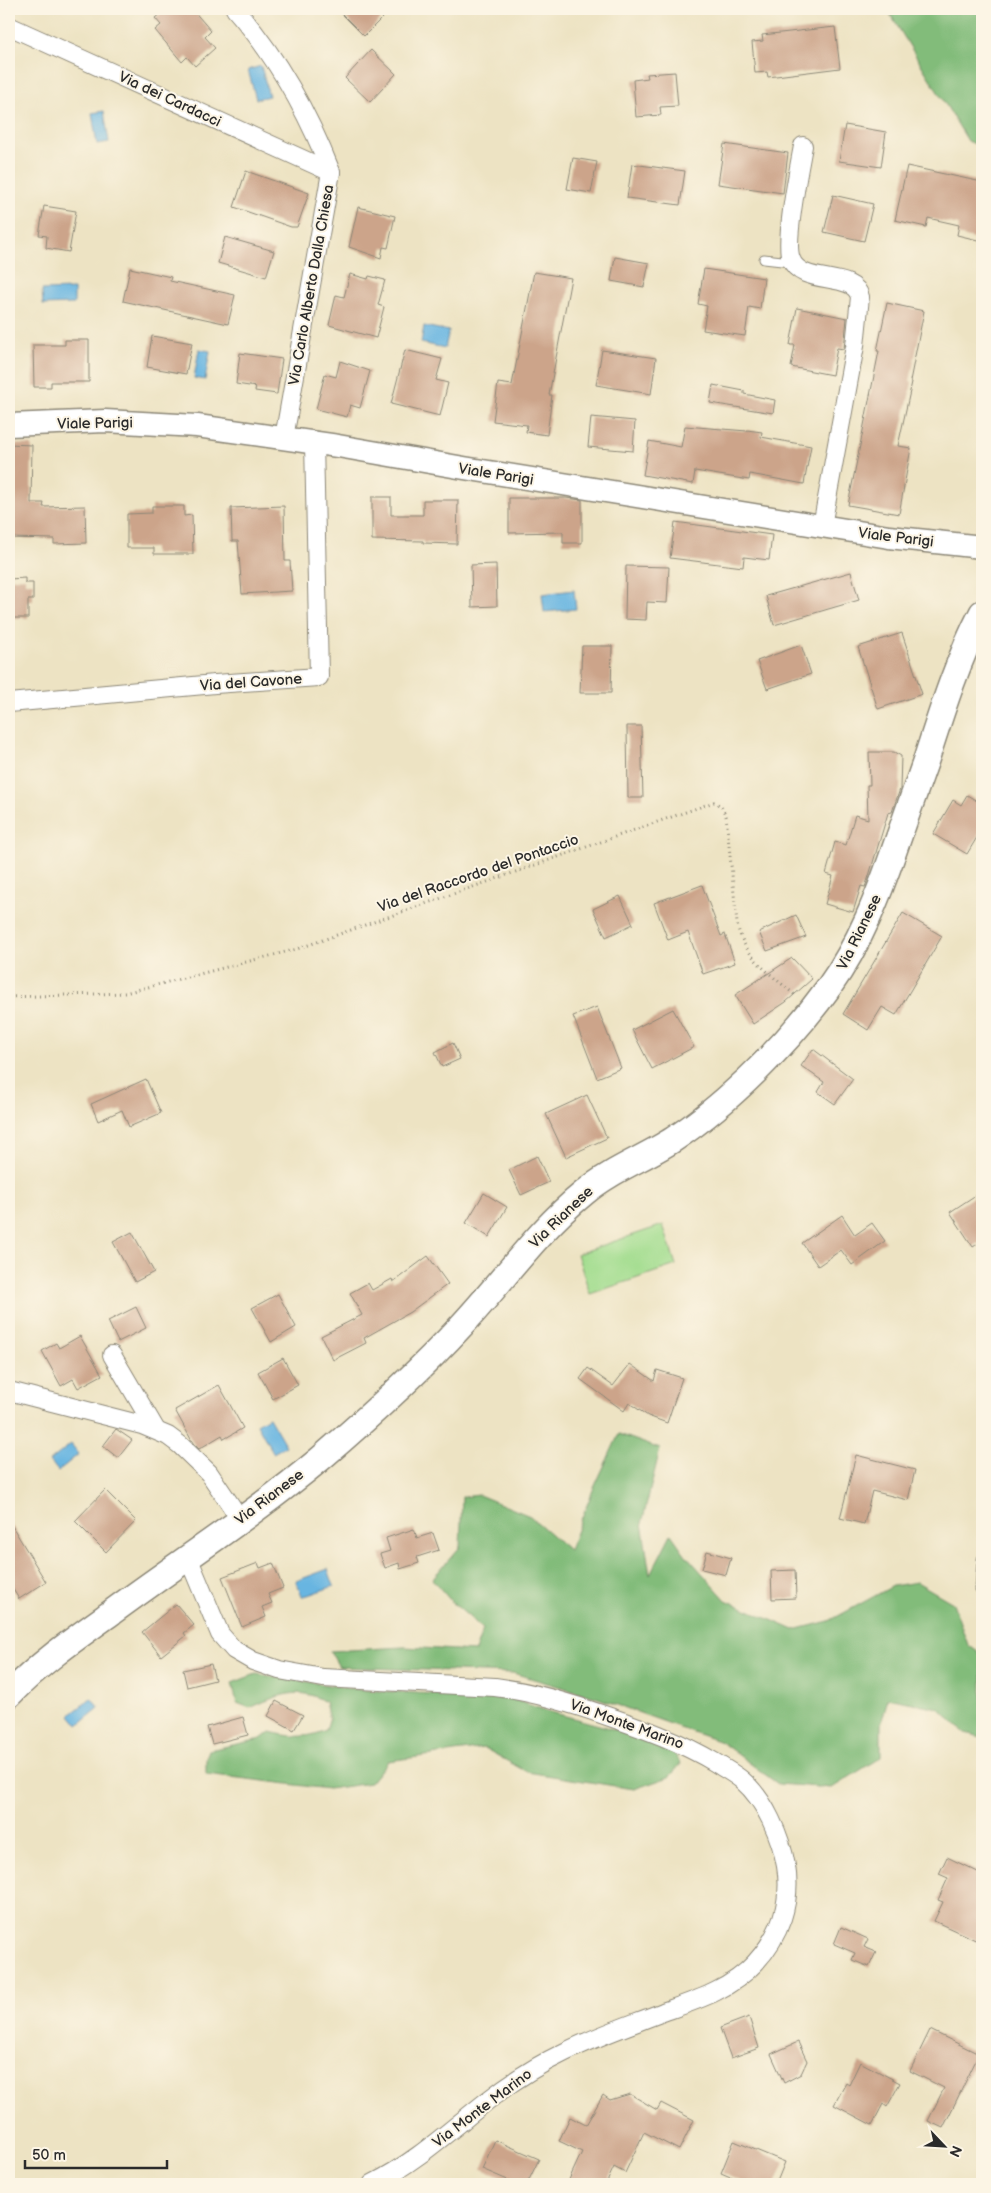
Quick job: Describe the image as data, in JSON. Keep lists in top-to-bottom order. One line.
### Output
{"streets":{"main road":["Via Rianese"],"street":["Via dei Cardacci","Via Carlo Alberto Dalla Chiesa","Viale Parigi","Via del Cavone","Via Monte Marino"],"path":["Via del Raccordo del Pontaccio"]},"crossings":[["Via dei Cardacci","Via Carlo Alberto Dalla Chiesa"],["Via Carlo Alberto Dalla Chiesa","Viale Parigi"],["Viale Parigi","Via del Cavone"],["Via del Raccordo del Pontaccio","Via Rianese"],["Via Rianese","Via Monte Marino"]],"scale_bar":"50 m","north":"bottom right"}
